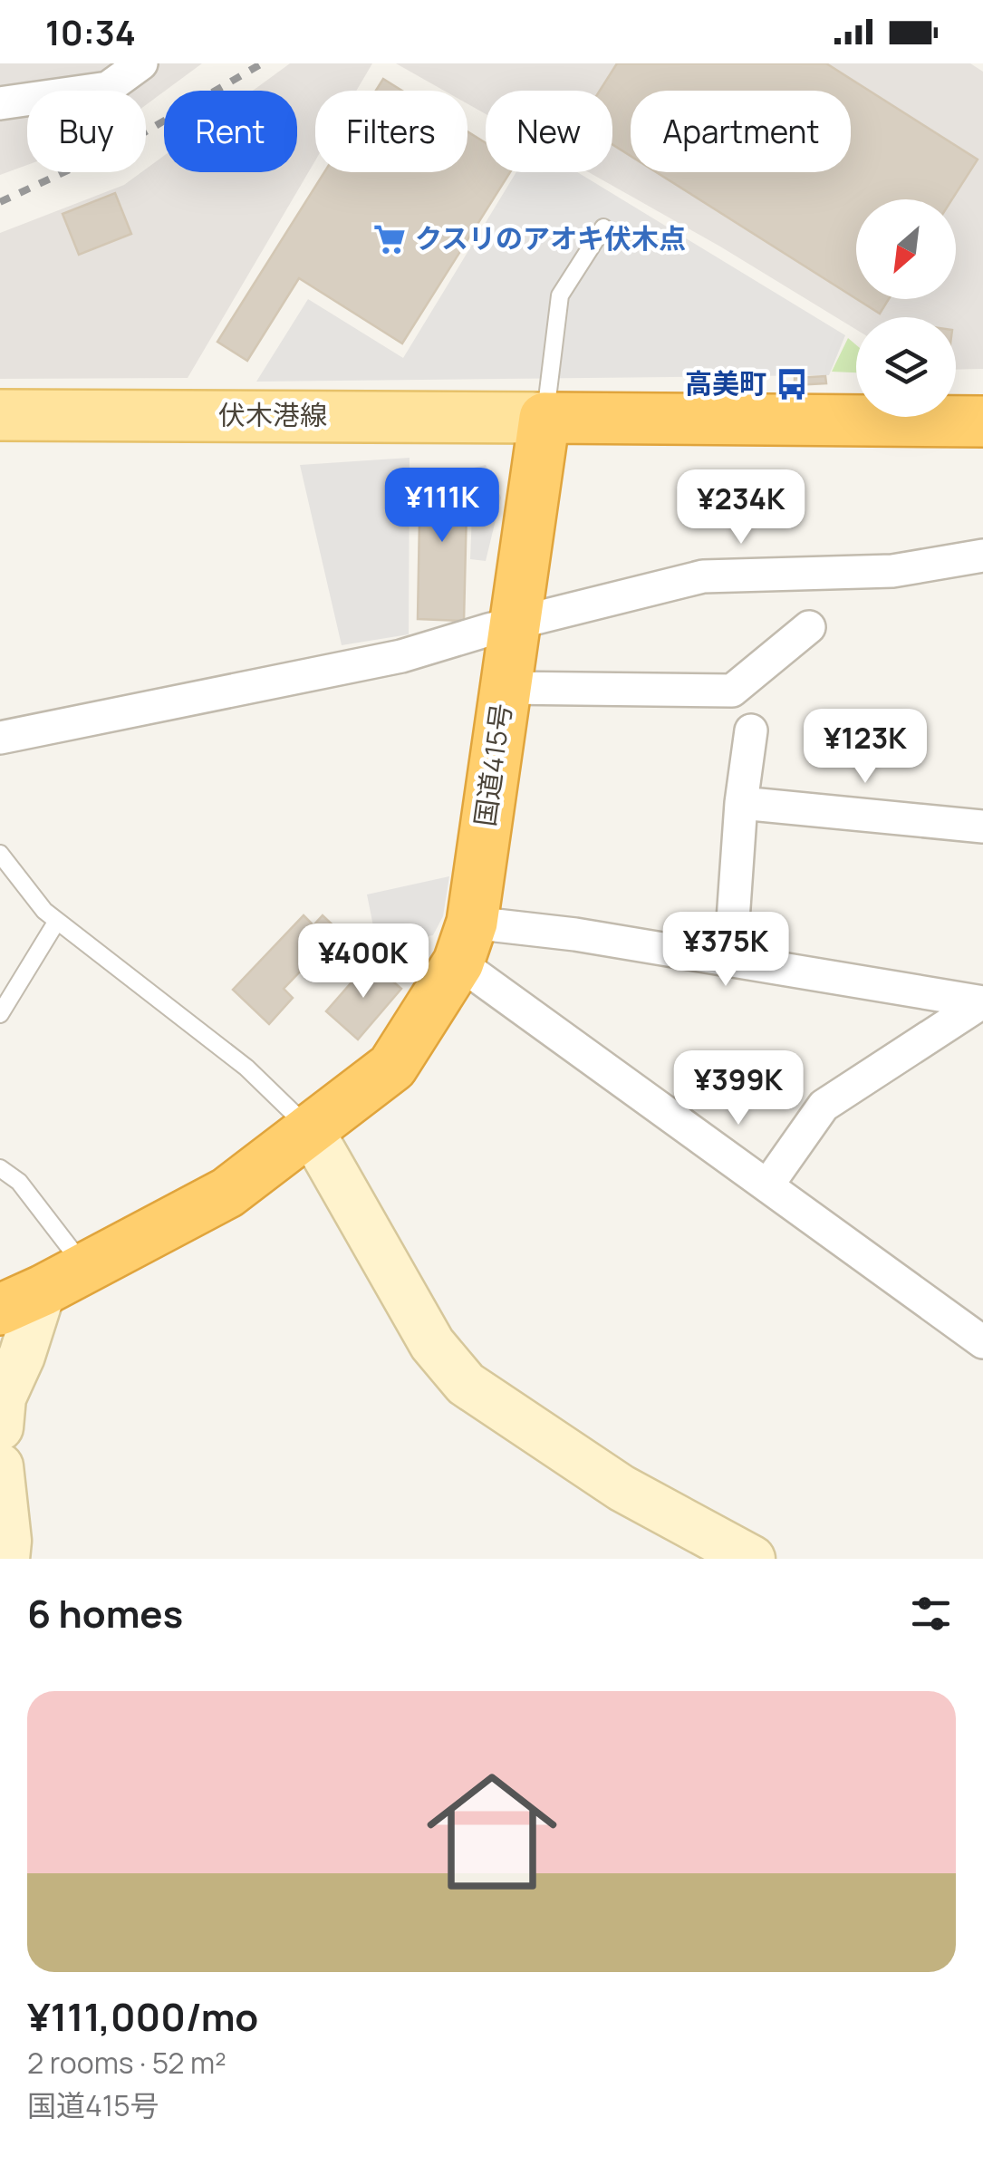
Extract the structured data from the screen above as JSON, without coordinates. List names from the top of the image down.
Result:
{
  "streets": {
    "highway": ["国道415号"],
    "main road": ["伏木港線"]
  },
  "crossings": [
    ["伏木港線", "国道415号"]
  ],
  "places": {
    "supermarket": ["クスリのアオキ伏木点"],
    "bus stop": ["高美町"]
  },
  "north": "bottom left",
  "page": {
    "status": "10:34",
    "chip": [
      "Buy",
      "Rent",
      "Filters",
      "New",
      "Apartment"
    ],
    "price": [
      "¥111K",
      "¥234K",
      "¥123K",
      "¥375K",
      "¥400K",
      "¥399K"
    ],
    "heading": "6 homes",
    "list": [
      {
        "name": "¥111,000/mo",
        "note": "2 rooms · 52 m² · 国道415号"
      }
    ]
  }
}
